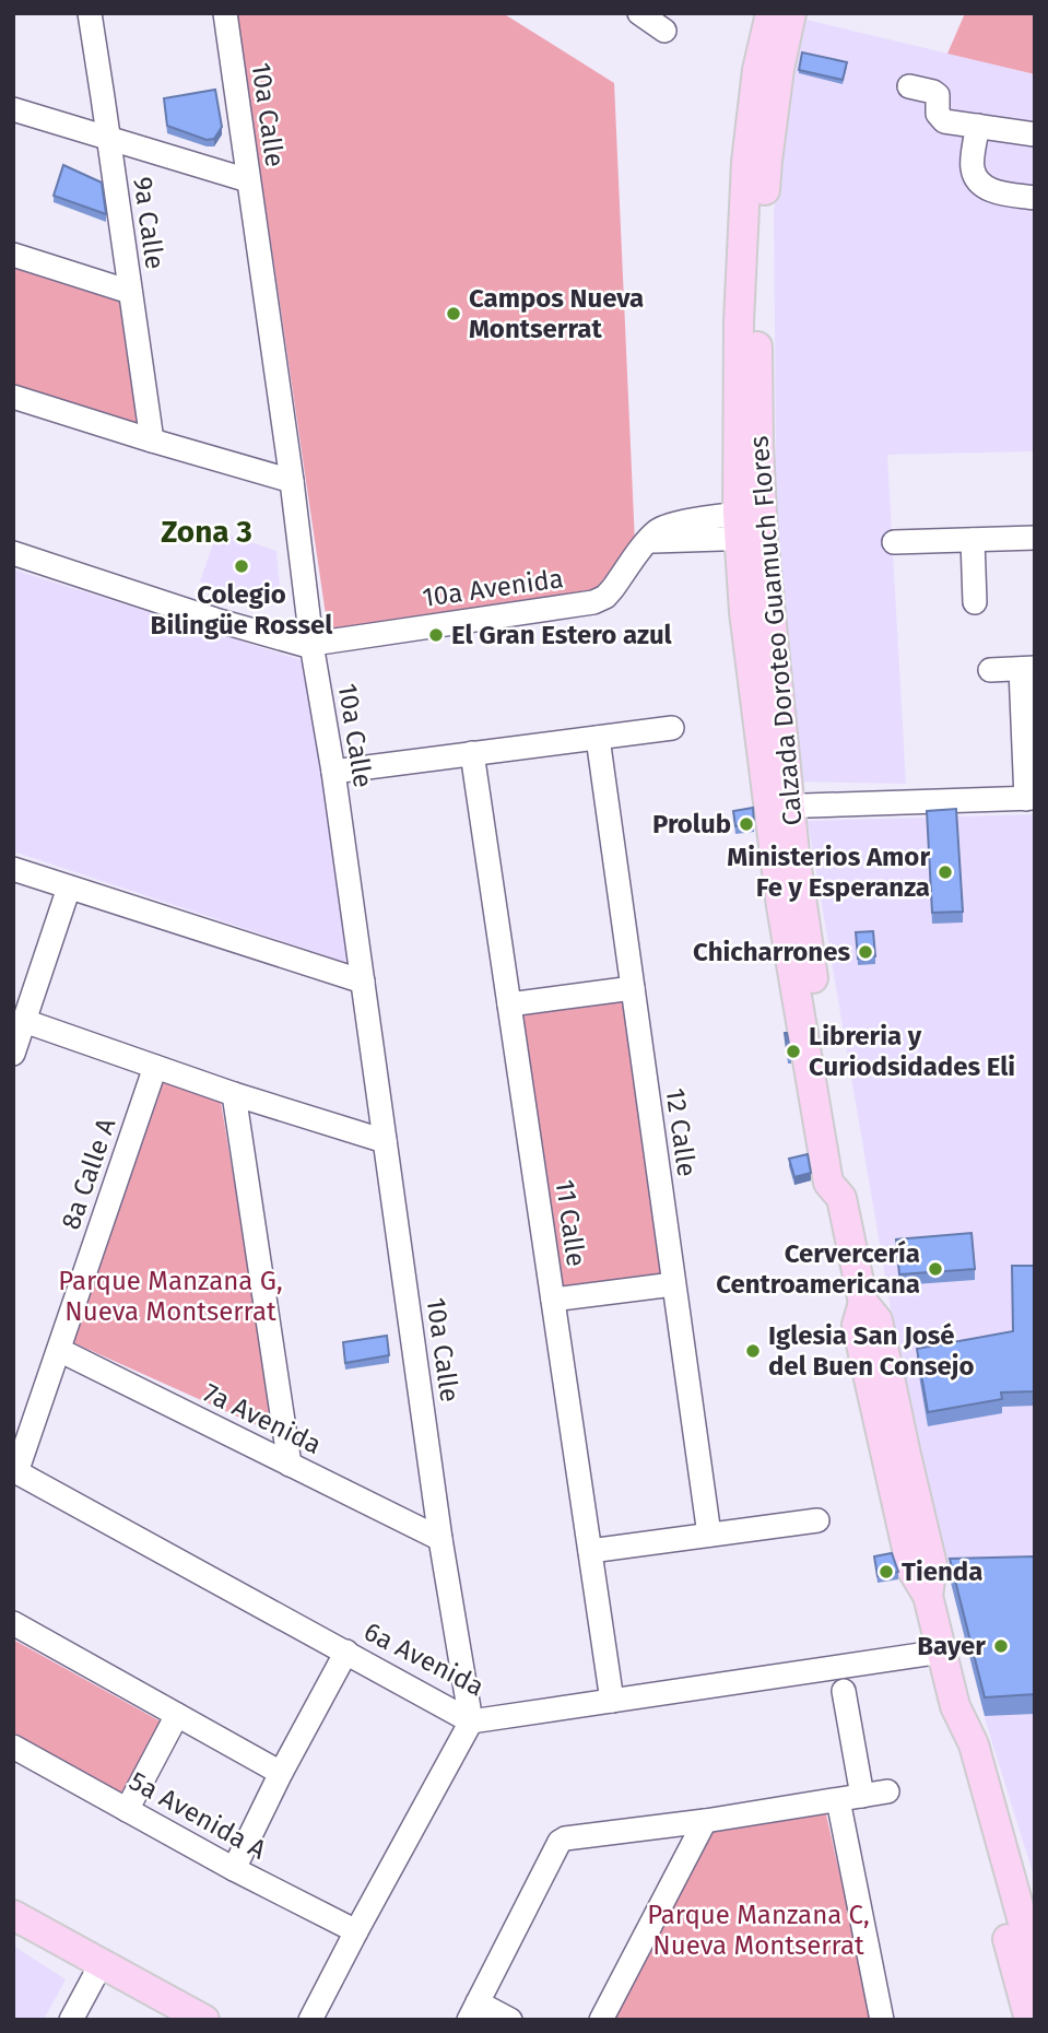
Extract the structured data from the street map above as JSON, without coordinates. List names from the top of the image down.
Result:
{
  "streets": {
    "main road": ["Calzada Doroteo Guamuch Flores"],
    "street": [
      "10a Calle",
      "9a Calle",
      "10a Avenida",
      "12 Calle",
      "8a Calle A",
      "11 Calle",
      "7a Avenida",
      "6a Avenida",
      "5a Avenida A"
    ]
  },
  "crossings": [
    ["10a Calle", "10a Avenida"],
    ["10a Calle", "7a Avenida"],
    ["10a Calle", "6a Avenida"],
    ["10a Avenida", "Calzada Doroteo Guamuch Flores"],
    ["Calzada Doroteo Guamuch Flores", "6a Avenida"],
    ["8a Calle A", "7a Avenida"],
    ["8a Calle A", "6a Avenida"],
    ["11 Calle", "6a Avenida"]
  ],
  "districts": ["Zona 3"],
  "parks": ["Parque Manzana G, Nueva Montserrat", "Parque Manzana C, Nueva Montserrat"],
  "places": [
    "Campos Nueva Montserrat",
    "Colegio Bilingüe Rossel",
    "El Gran Estero azul",
    "Prolub",
    "Ministerios Amor Fe y Esperanza",
    "Chicharrones",
    "Libreria y Curiodsidades Eli",
    "Cervercería Centroamericana",
    "Iglesia San José del Buen Consejo",
    "Tienda",
    "Bayer"
  ]
}
